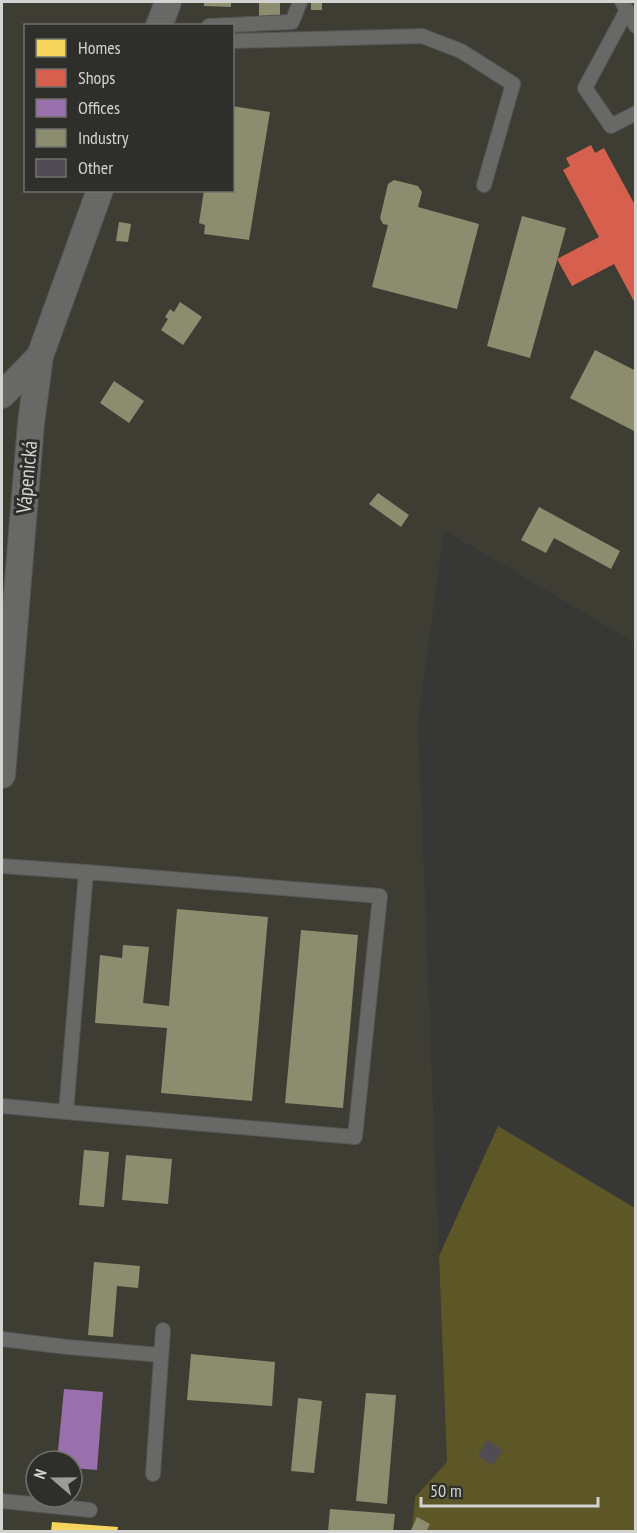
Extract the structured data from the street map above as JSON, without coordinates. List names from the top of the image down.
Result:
{
  "streets": {
    "street": ["Vápenická"]
  },
  "legend": [
    "Homes",
    "Shops",
    "Offices",
    "Industry",
    "Other"
  ],
  "scale_bar": "50 m",
  "north": "left"
}
